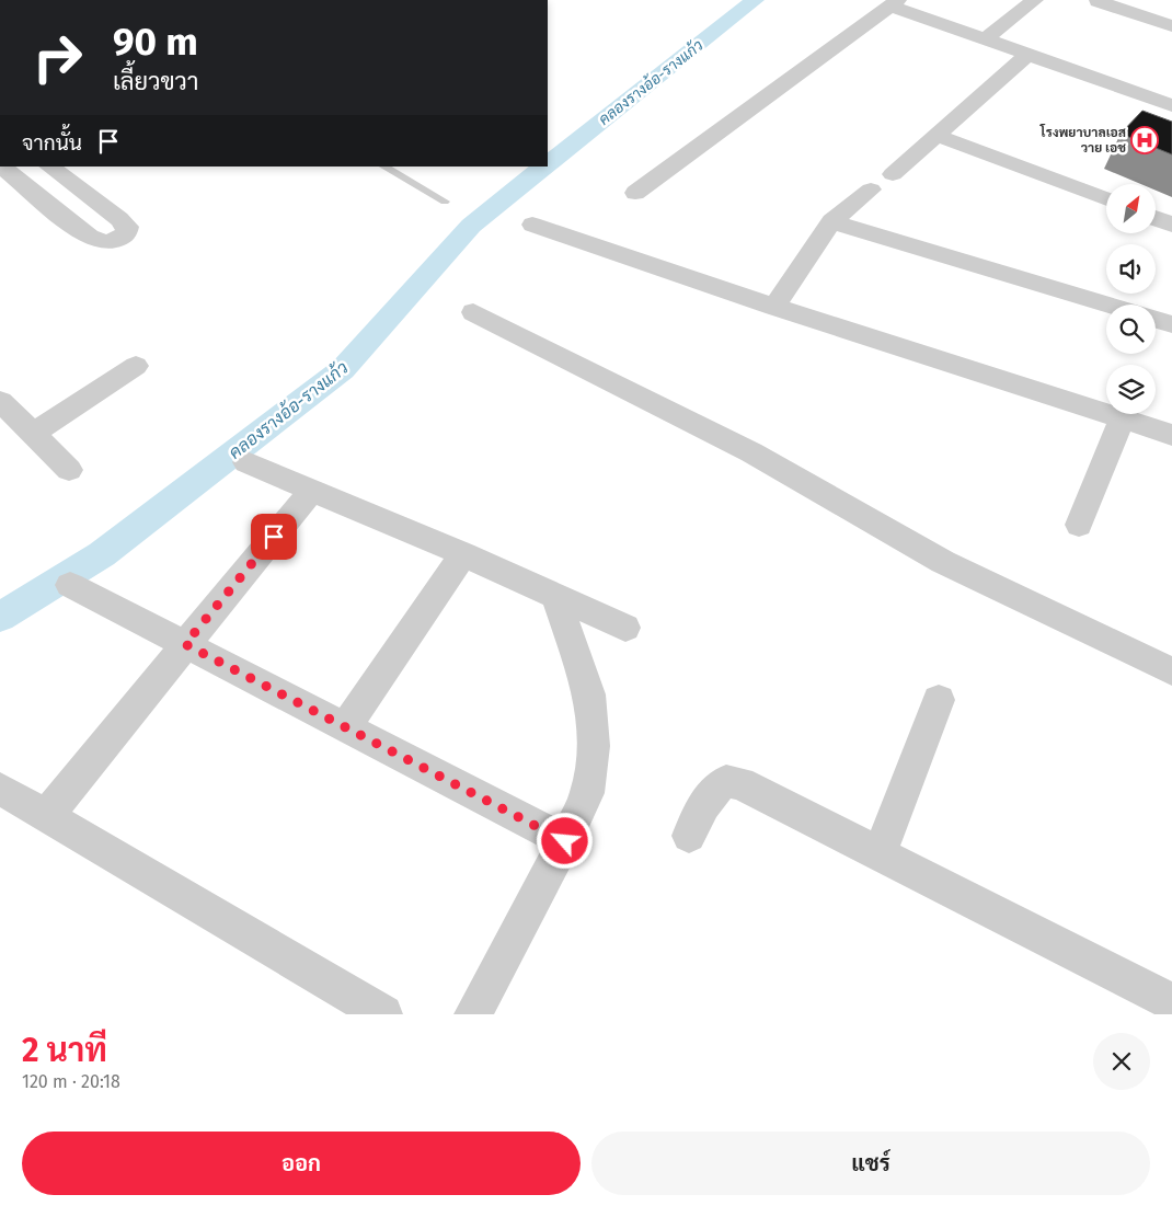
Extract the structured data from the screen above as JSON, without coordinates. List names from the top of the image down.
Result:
{
  "water": ["คลองรางอ้อ-รางแก้ว"],
  "places": {
    "hospital": ["โรงพยาบาลเอส วาย เอช"]
  },
  "north": "top right",
  "page": {
    "turn": ["90 m", "เลี้ยวขวา"],
    "then": "จากนั้น",
    "heading": ["2 นาที", "120 m · 20:18"],
    "buttons": ["ออก", "แชร์"]
  }
}
